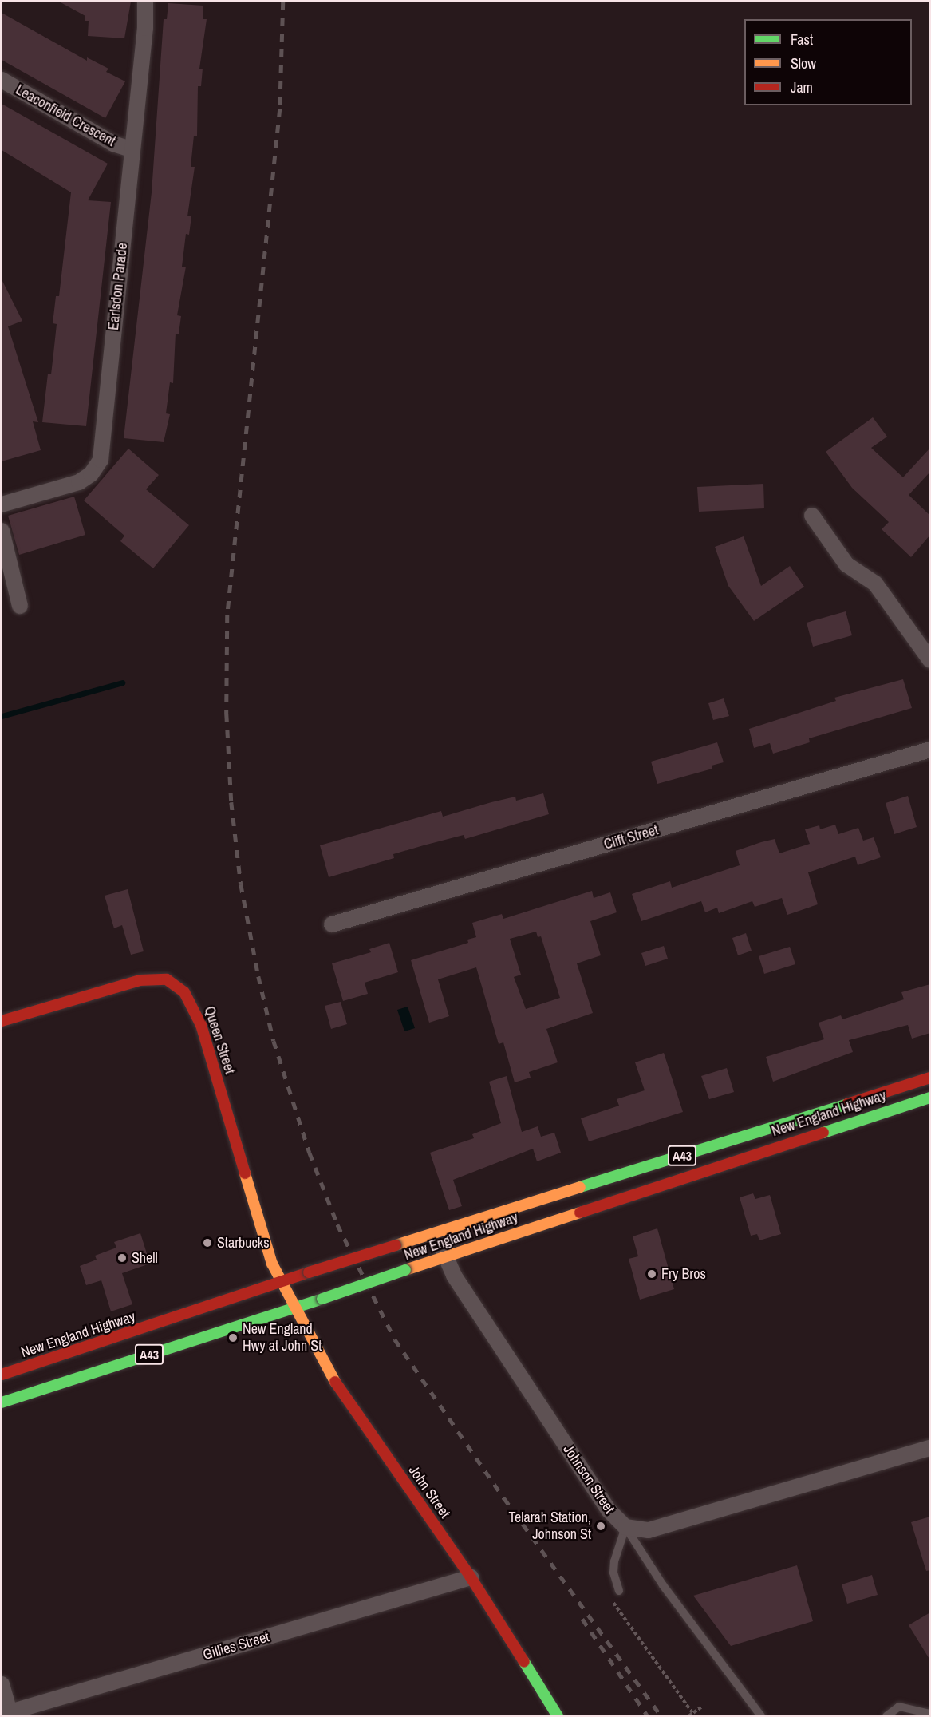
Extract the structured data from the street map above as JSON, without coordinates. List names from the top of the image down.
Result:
{
  "streets": {
    "main road": [
      "Queen Street",
      "New England Highway",
      "A43",
      "John Street"
    ],
    "street": [
      "Leaconfield Crescent",
      "Earlsdon Parade",
      "Clift Street",
      "Johnson Street",
      "Gillies Street"
    ]
  },
  "crossings": [
    ["Leaconfield Crescent", "Earlsdon Parade"],
    ["Queen Street", "New England Highway"],
    ["Queen Street", "John Street"],
    ["New England Highway", "Johnson Street"],
    ["New England Highway", "John Street"],
    ["John Street", "Gillies Street"]
  ],
  "places": [
    "Starbucks",
    "Shell",
    "Fry Bros",
    "New England Hwy at John St",
    "Telarah Station, Johnson St"
  ],
  "legend": ["Fast", "Slow", "Jam"]
}
